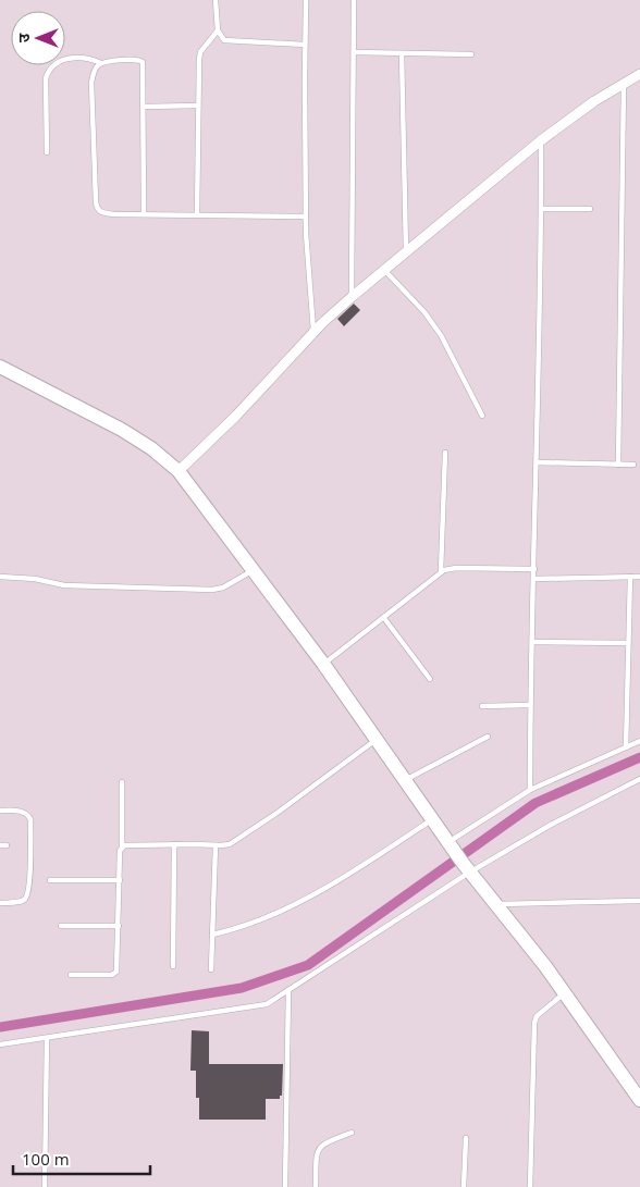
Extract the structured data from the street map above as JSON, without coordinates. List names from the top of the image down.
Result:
{
  "scale_bar": "100 m",
  "north": "left"
}
